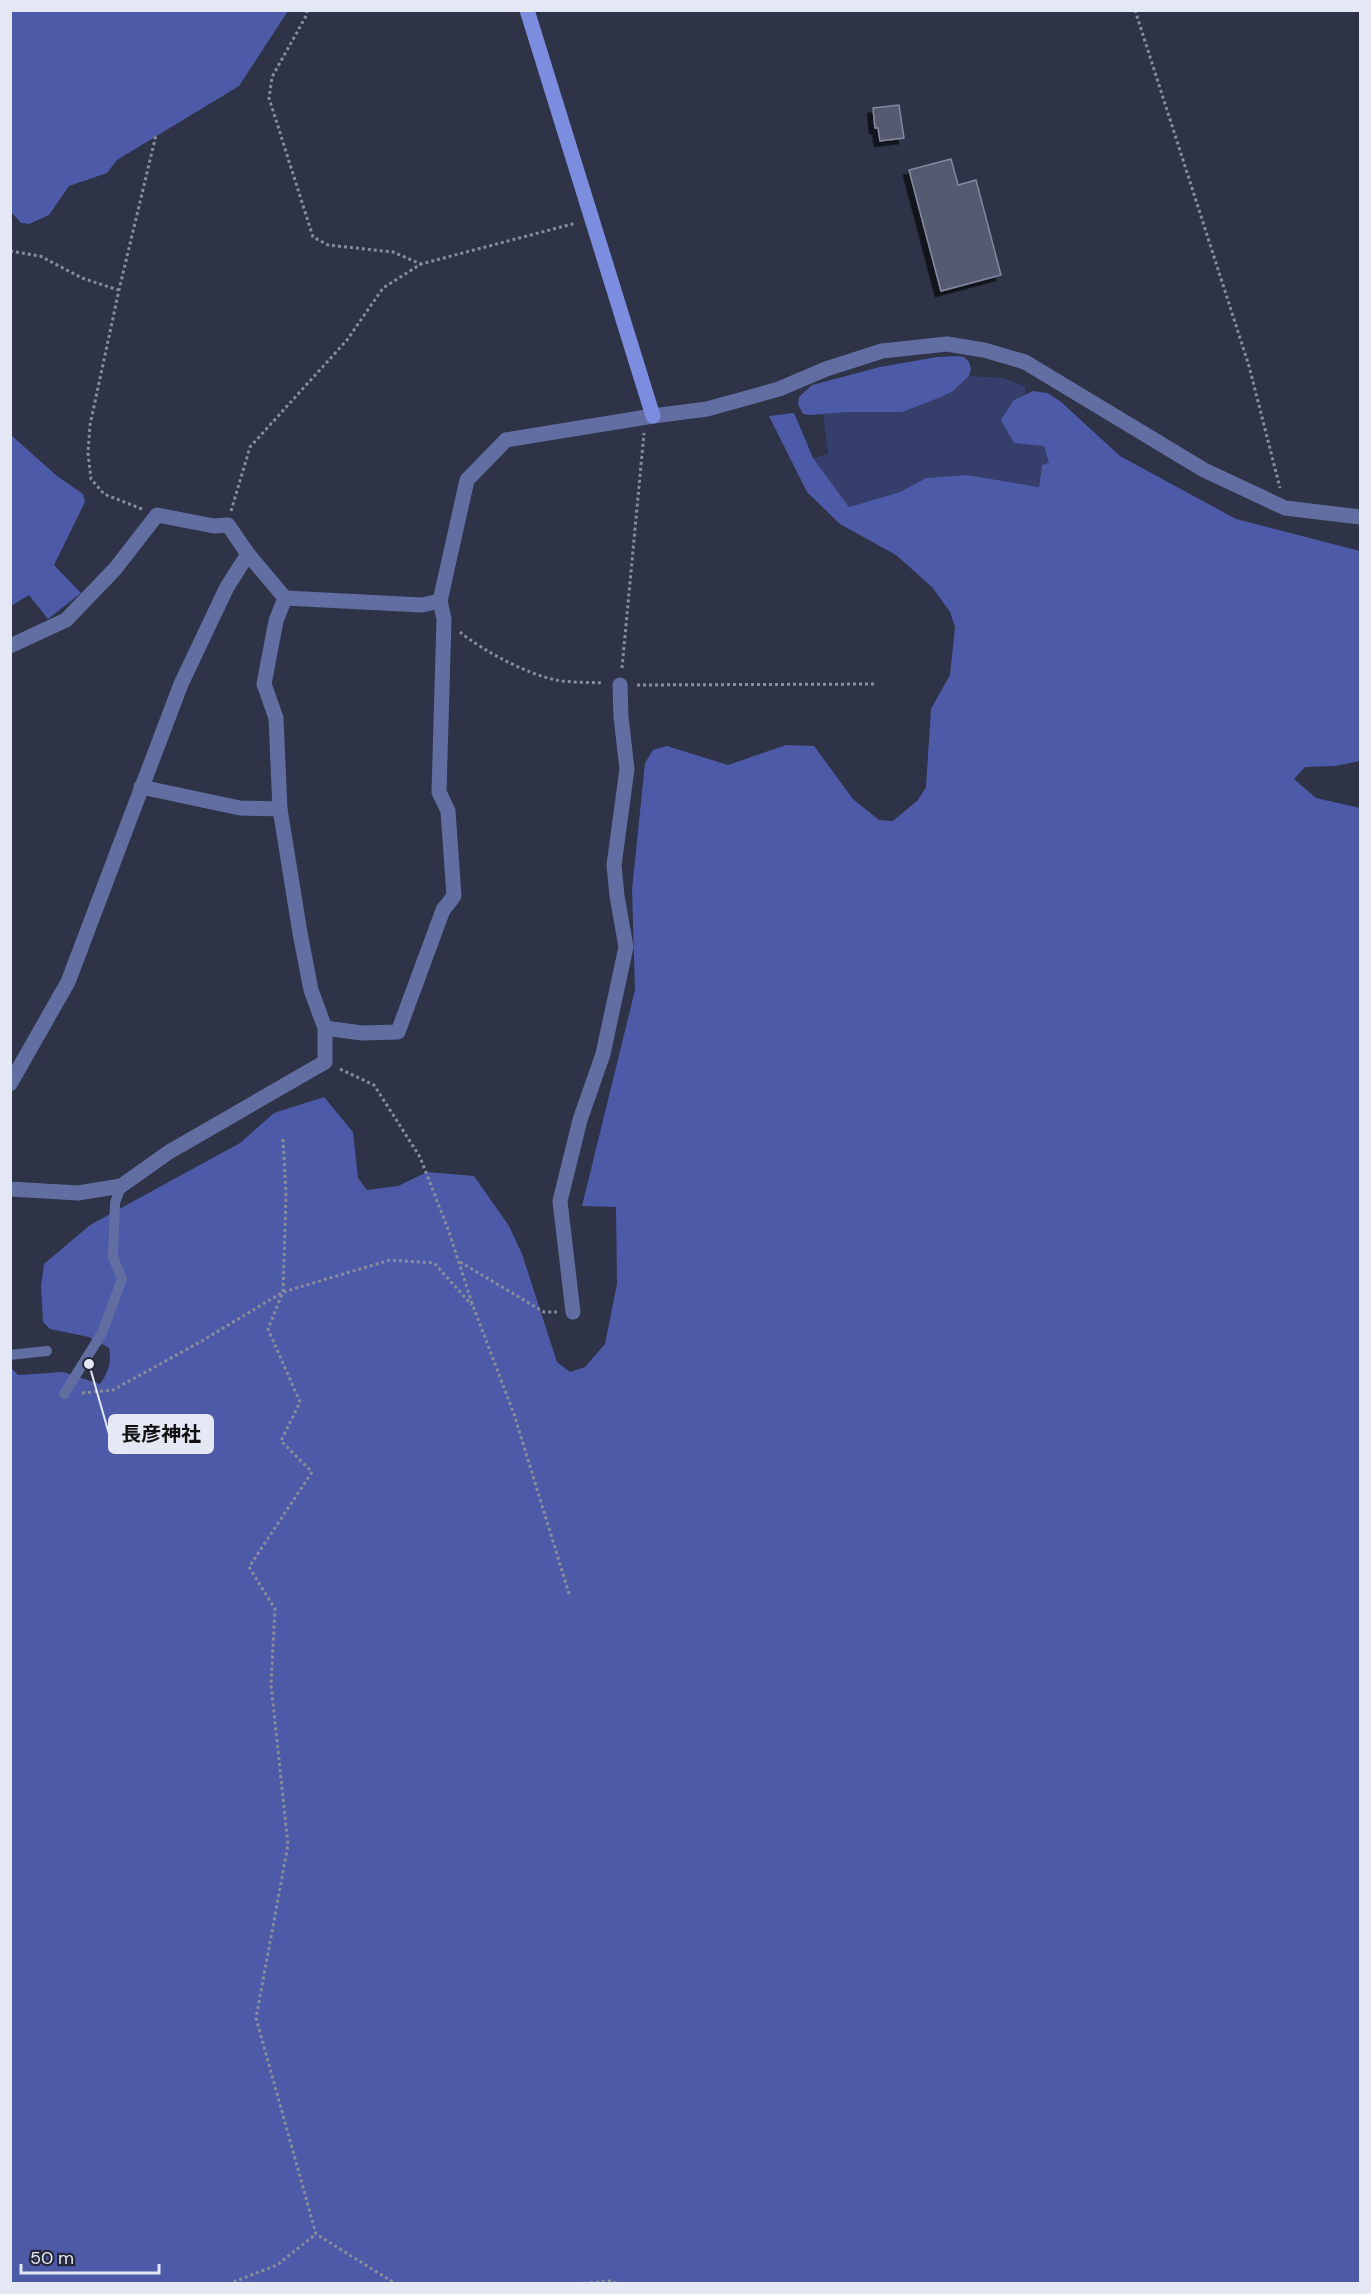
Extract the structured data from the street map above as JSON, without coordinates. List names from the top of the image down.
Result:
{
  "places": ["長彦神社"],
  "scale_bar": "50 m"
}
